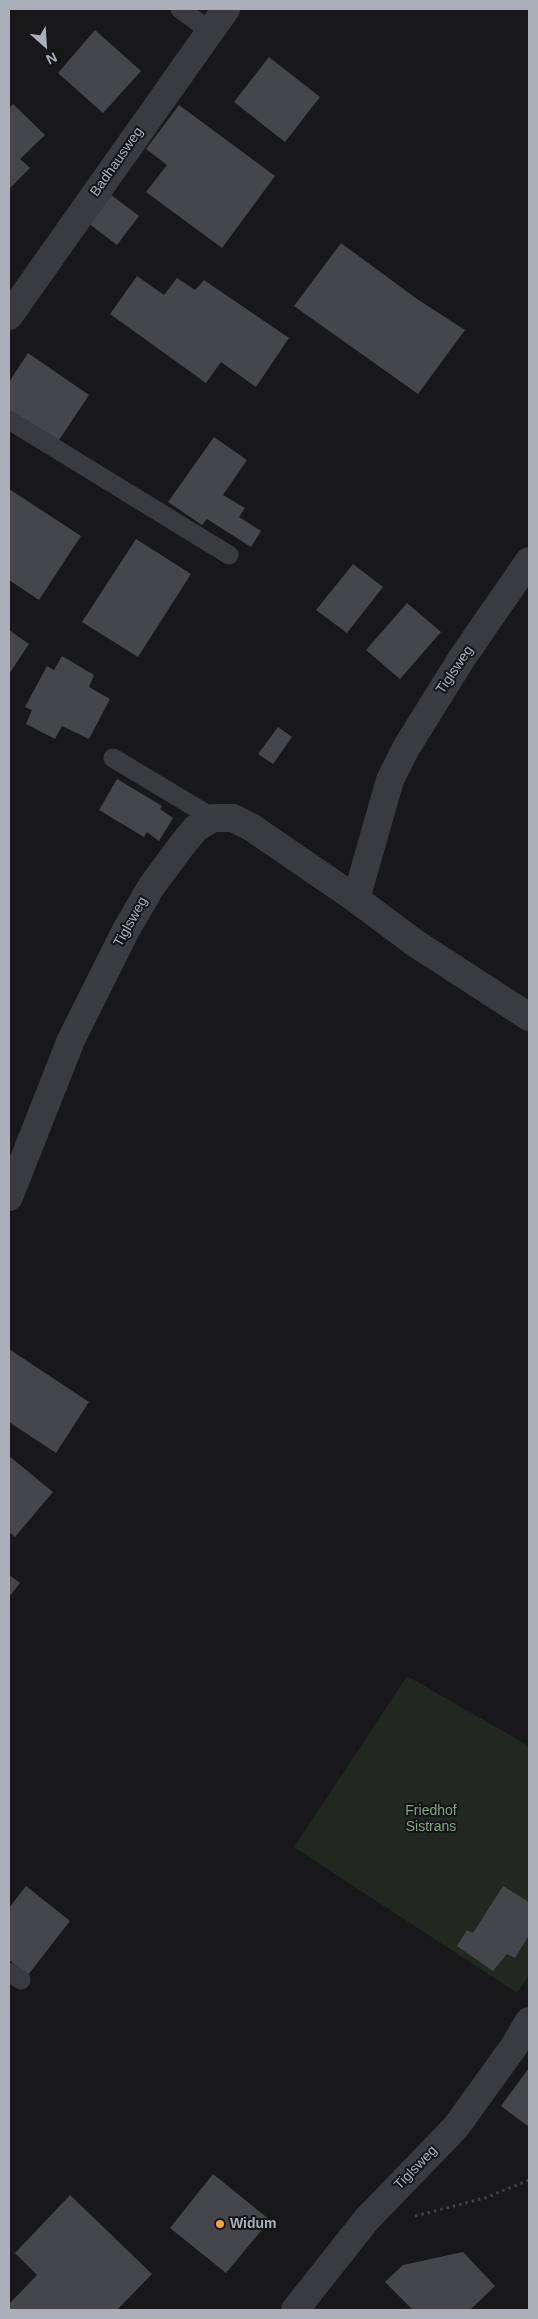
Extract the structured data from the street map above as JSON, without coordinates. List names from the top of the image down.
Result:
{
  "streets": {
    "street": ["Badhausweg", "Tiglsweg"]
  },
  "parks": ["Friedhof Sistrans"],
  "places": ["Widum"],
  "north": "bottom right"
}
